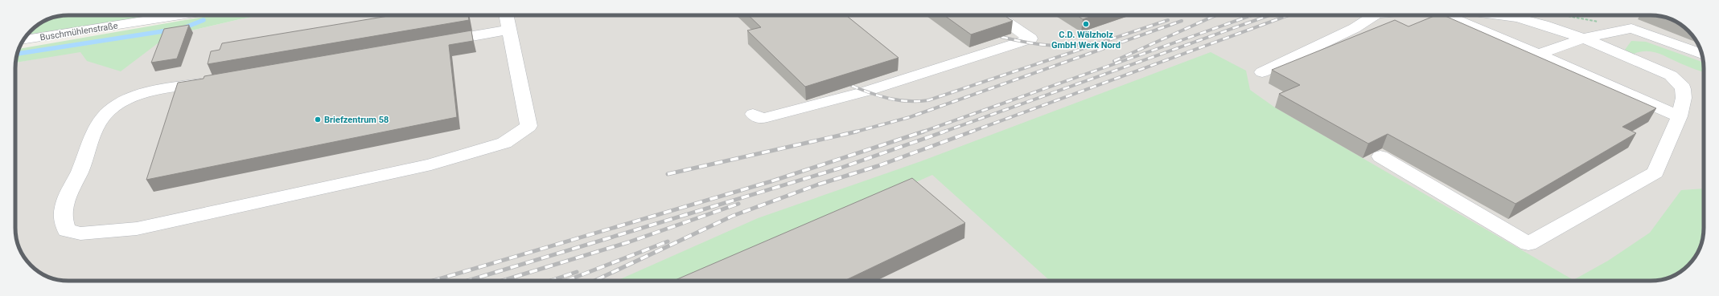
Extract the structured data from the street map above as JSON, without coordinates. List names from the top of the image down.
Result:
{
  "streets": {
    "street": ["Buschmühlenstraße"]
  },
  "places": ["C.D. Wälzholz GmbH Werk Nord", "Briefzentrum 58"]
}
